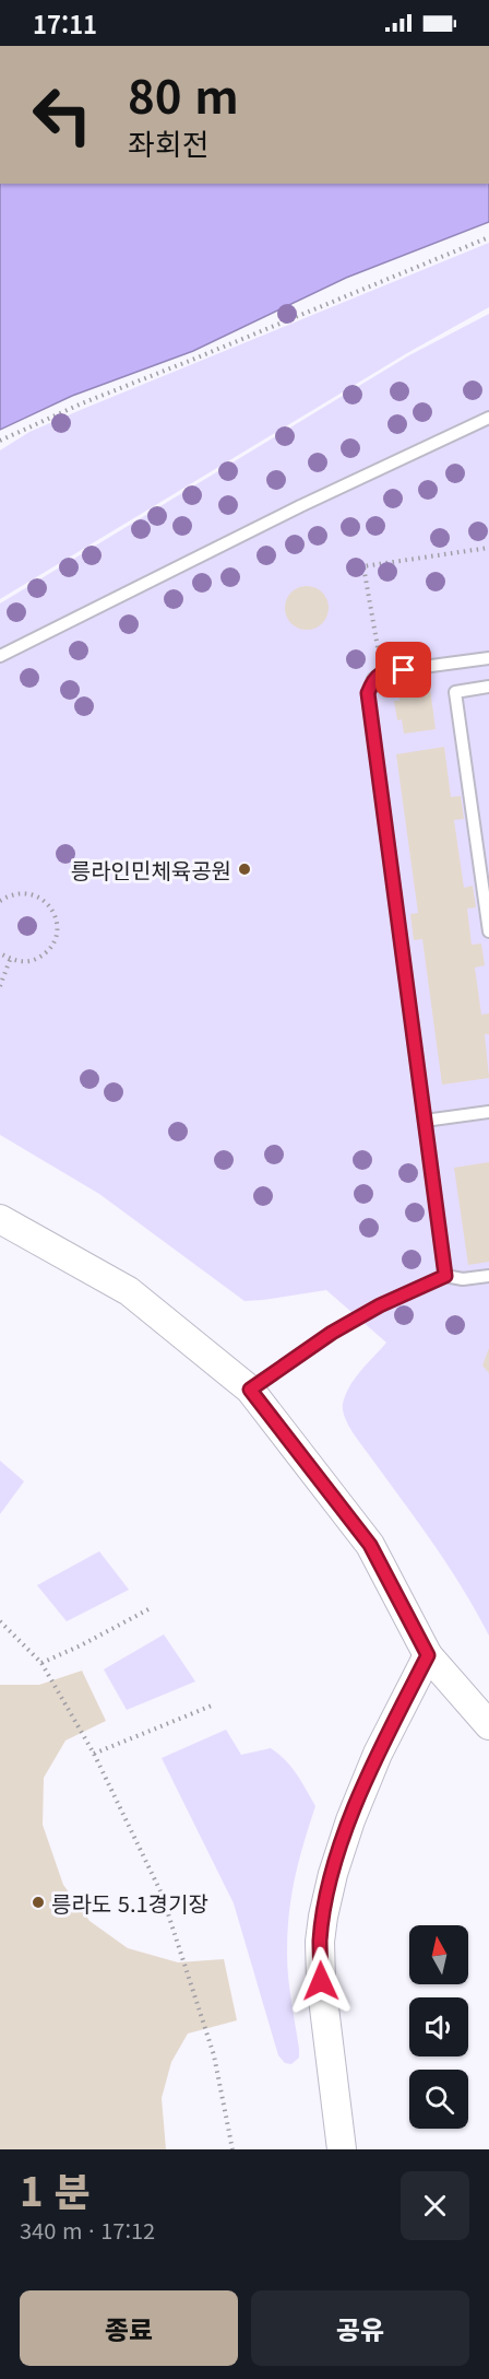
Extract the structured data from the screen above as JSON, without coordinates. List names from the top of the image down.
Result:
{
  "places": ["릉라인민체육공원", "릉라도 5.1경기장"],
  "north": "top",
  "page": {
    "status": "17:11",
    "turn": ["80 m", "좌회전"],
    "heading": ["1 분", "340 m · 17:12"],
    "buttons": ["종료", "공유"]
  }
}
